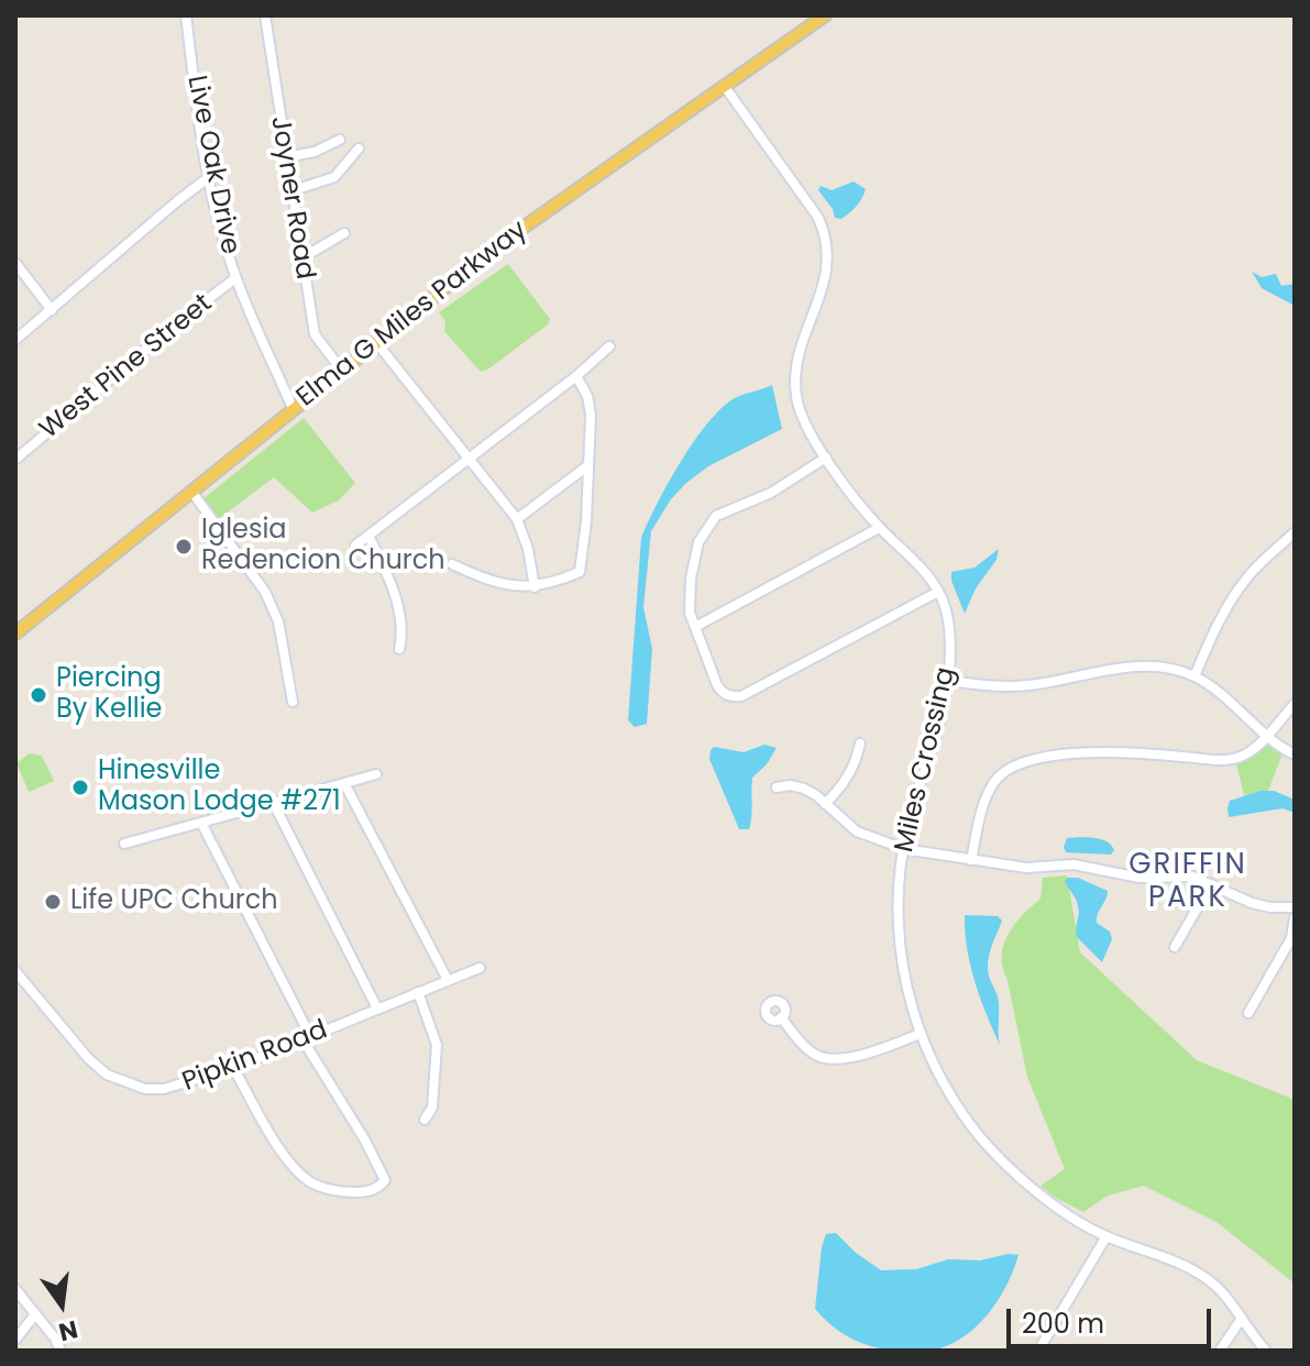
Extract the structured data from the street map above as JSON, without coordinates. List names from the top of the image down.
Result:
{
  "streets": {
    "main road": ["Elma G Miles Parkway"],
    "street": [
      "Live Oak Drive",
      "Joyner Road",
      "West Pine Street",
      "Miles Crossing",
      "Pipkin Road"
    ]
  },
  "crossings": [
    ["Live Oak Drive", "Elma G Miles Parkway"],
    ["Live Oak Drive", "West Pine Street"],
    ["Joyner Road", "Elma G Miles Parkway"],
    ["Elma G Miles Parkway", "Miles Crossing"]
  ],
  "districts": ["GRIFFIN PARK"],
  "places": [
    "Iglesia Redencion Church",
    "Piercing By Kellie",
    "Hinesville Mason Lodge #271",
    "Life UPC Church"
  ],
  "scale_bar": "200 m",
  "north": "bottom"
}
